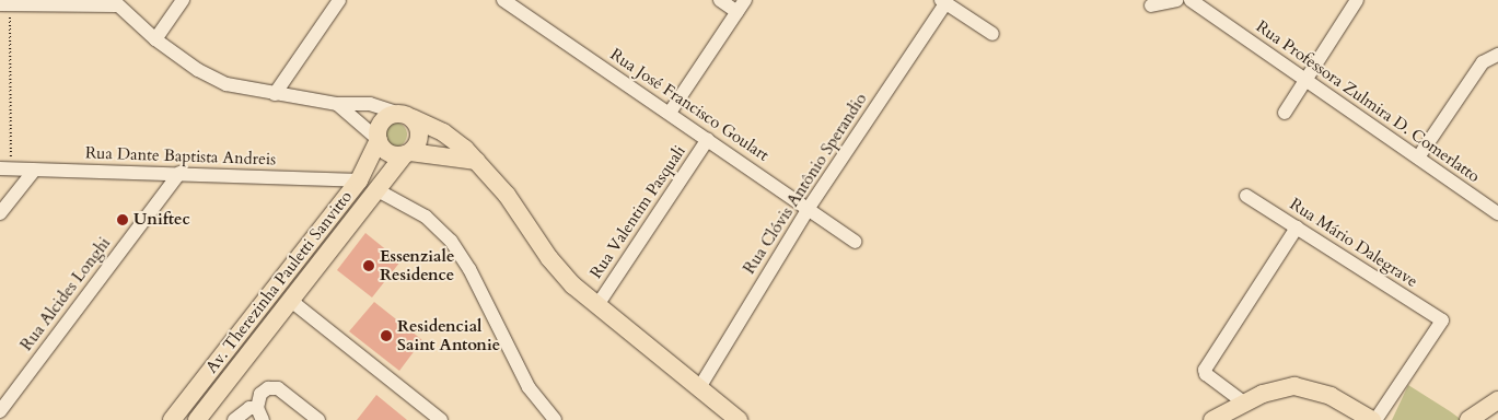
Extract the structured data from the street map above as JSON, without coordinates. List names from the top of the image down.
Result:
{
  "streets": {
    "main road": ["Av. Therezinha Pauletti Sanvitto"],
    "street": [
      "Rua Professora Zulmira D. Comerlatto",
      "Rua José Francisco Goulart",
      "Rua Dante Baptista Andreis",
      "Rua Clóvis Antônio Sperandio",
      "Rua Valentim Pasquali",
      "Rua Mário Dalegrave",
      "Rua Alcides Longhi"
    ]
  },
  "crossings": [
    ["Rua José Francisco Goulart", "Rua Clóvis Antônio Sperandio"],
    ["Rua José Francisco Goulart", "Rua Valentim Pasquali"],
    ["Rua Dante Baptista Andreis", "Av. Therezinha Pauletti Sanvitto"],
    ["Rua Dante Baptista Andreis", "Rua Alcides Longhi"]
  ],
  "places": ["Uniftec", "Essenziale Residence", "Residencial Saint Antonie"]
}
